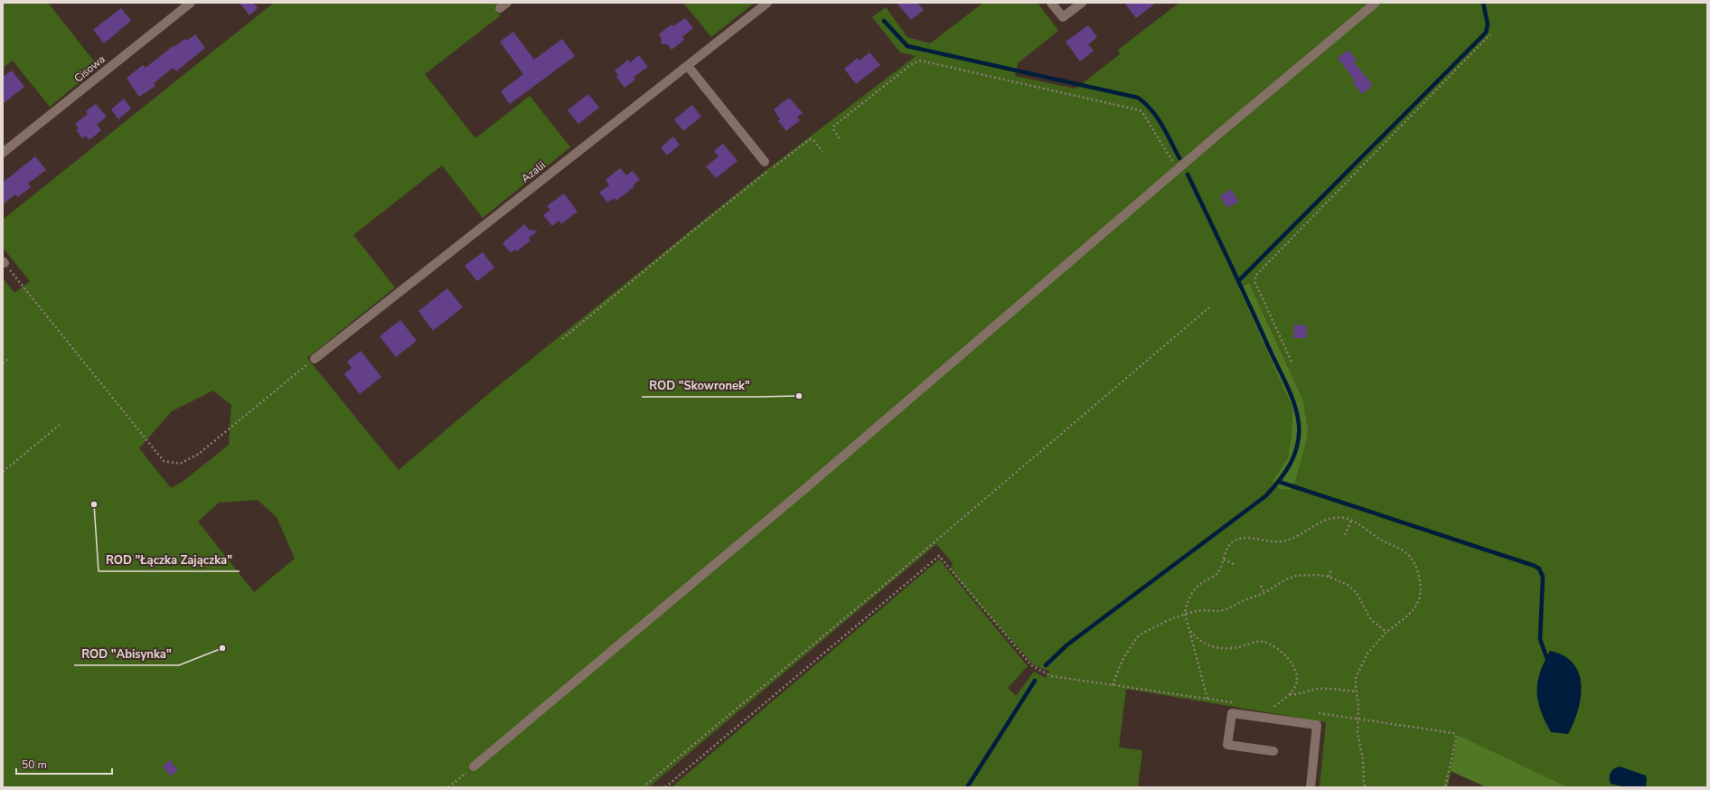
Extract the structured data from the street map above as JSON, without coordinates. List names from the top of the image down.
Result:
{
  "streets": {
    "street": ["Cisowa", "Azalii"]
  },
  "places": ["ROD \"Skowronek\"", "ROD \"Łączka Zajączka\"", "ROD \"Abisynka\""],
  "scale_bar": "50 m"
}
